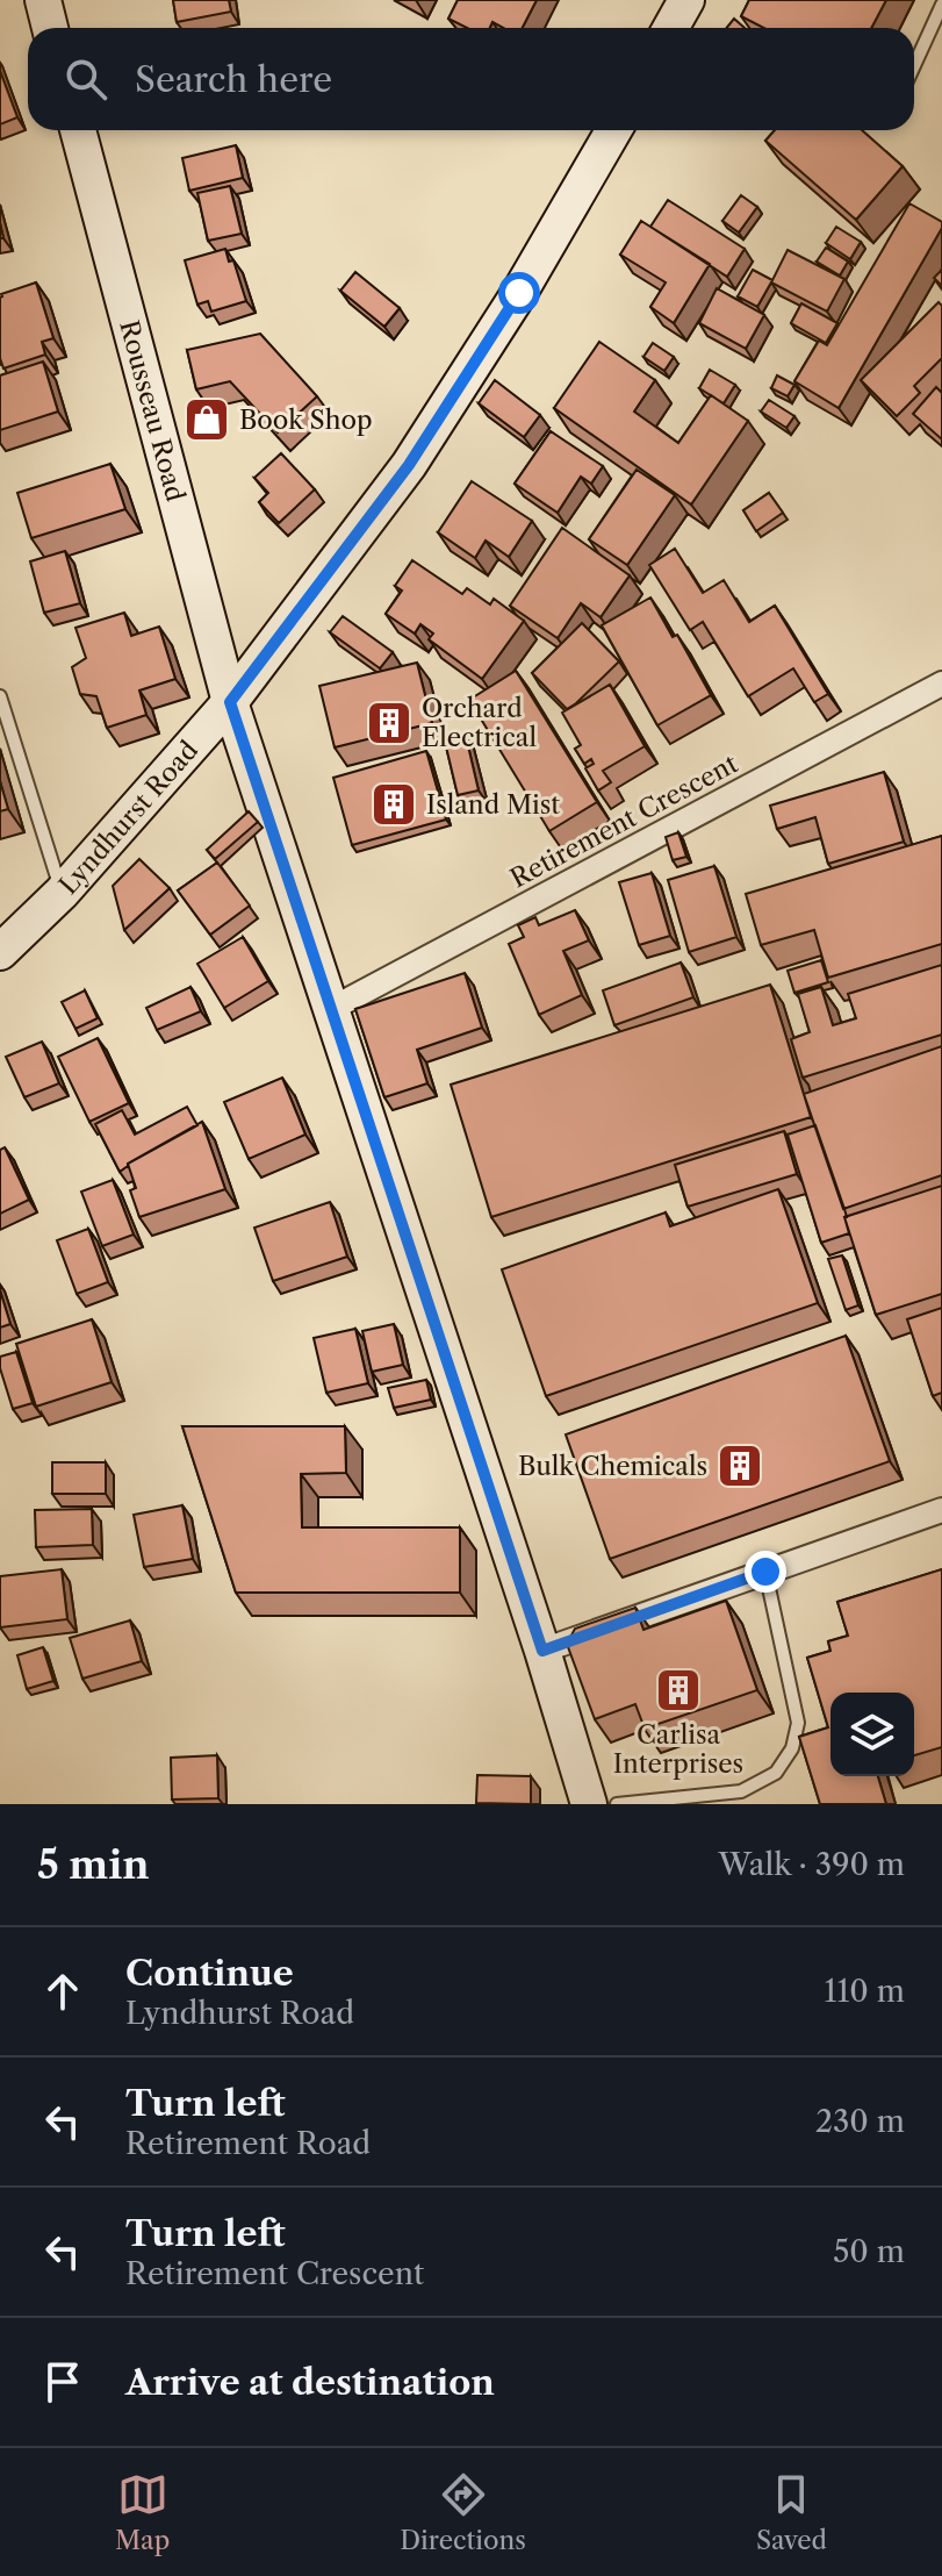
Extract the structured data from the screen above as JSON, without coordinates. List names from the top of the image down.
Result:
{
  "streets": {
    "main road": ["Rousseau Road", "Lyndhurst Road"],
    "street": ["Retirement Crescent"]
  },
  "crossings": [
    ["Rousseau Road", "Lyndhurst Road"],
    ["Rousseau Road", "Retirement Crescent"]
  ],
  "places": {
    "shop": ["Book Shop"],
    "building": [
      "Orchard Electrical",
      "Island Mist",
      "Bulk Chemicals",
      "Carlisa Interprises"
    ]
  },
  "page": {
    "search": "Search here",
    "heading": ["5 min", "Walk · 390 m"],
    "list": [
      ["Continue", "Lyndhurst Road", "110 m"],
      ["Turn left", "Retirement Road", "230 m"],
      ["Turn left", "Retirement Crescent", "50 m"],
      "Arrive at destination"
    ],
    "nav": ["Map", "Directions", "Saved"]
  }
}
